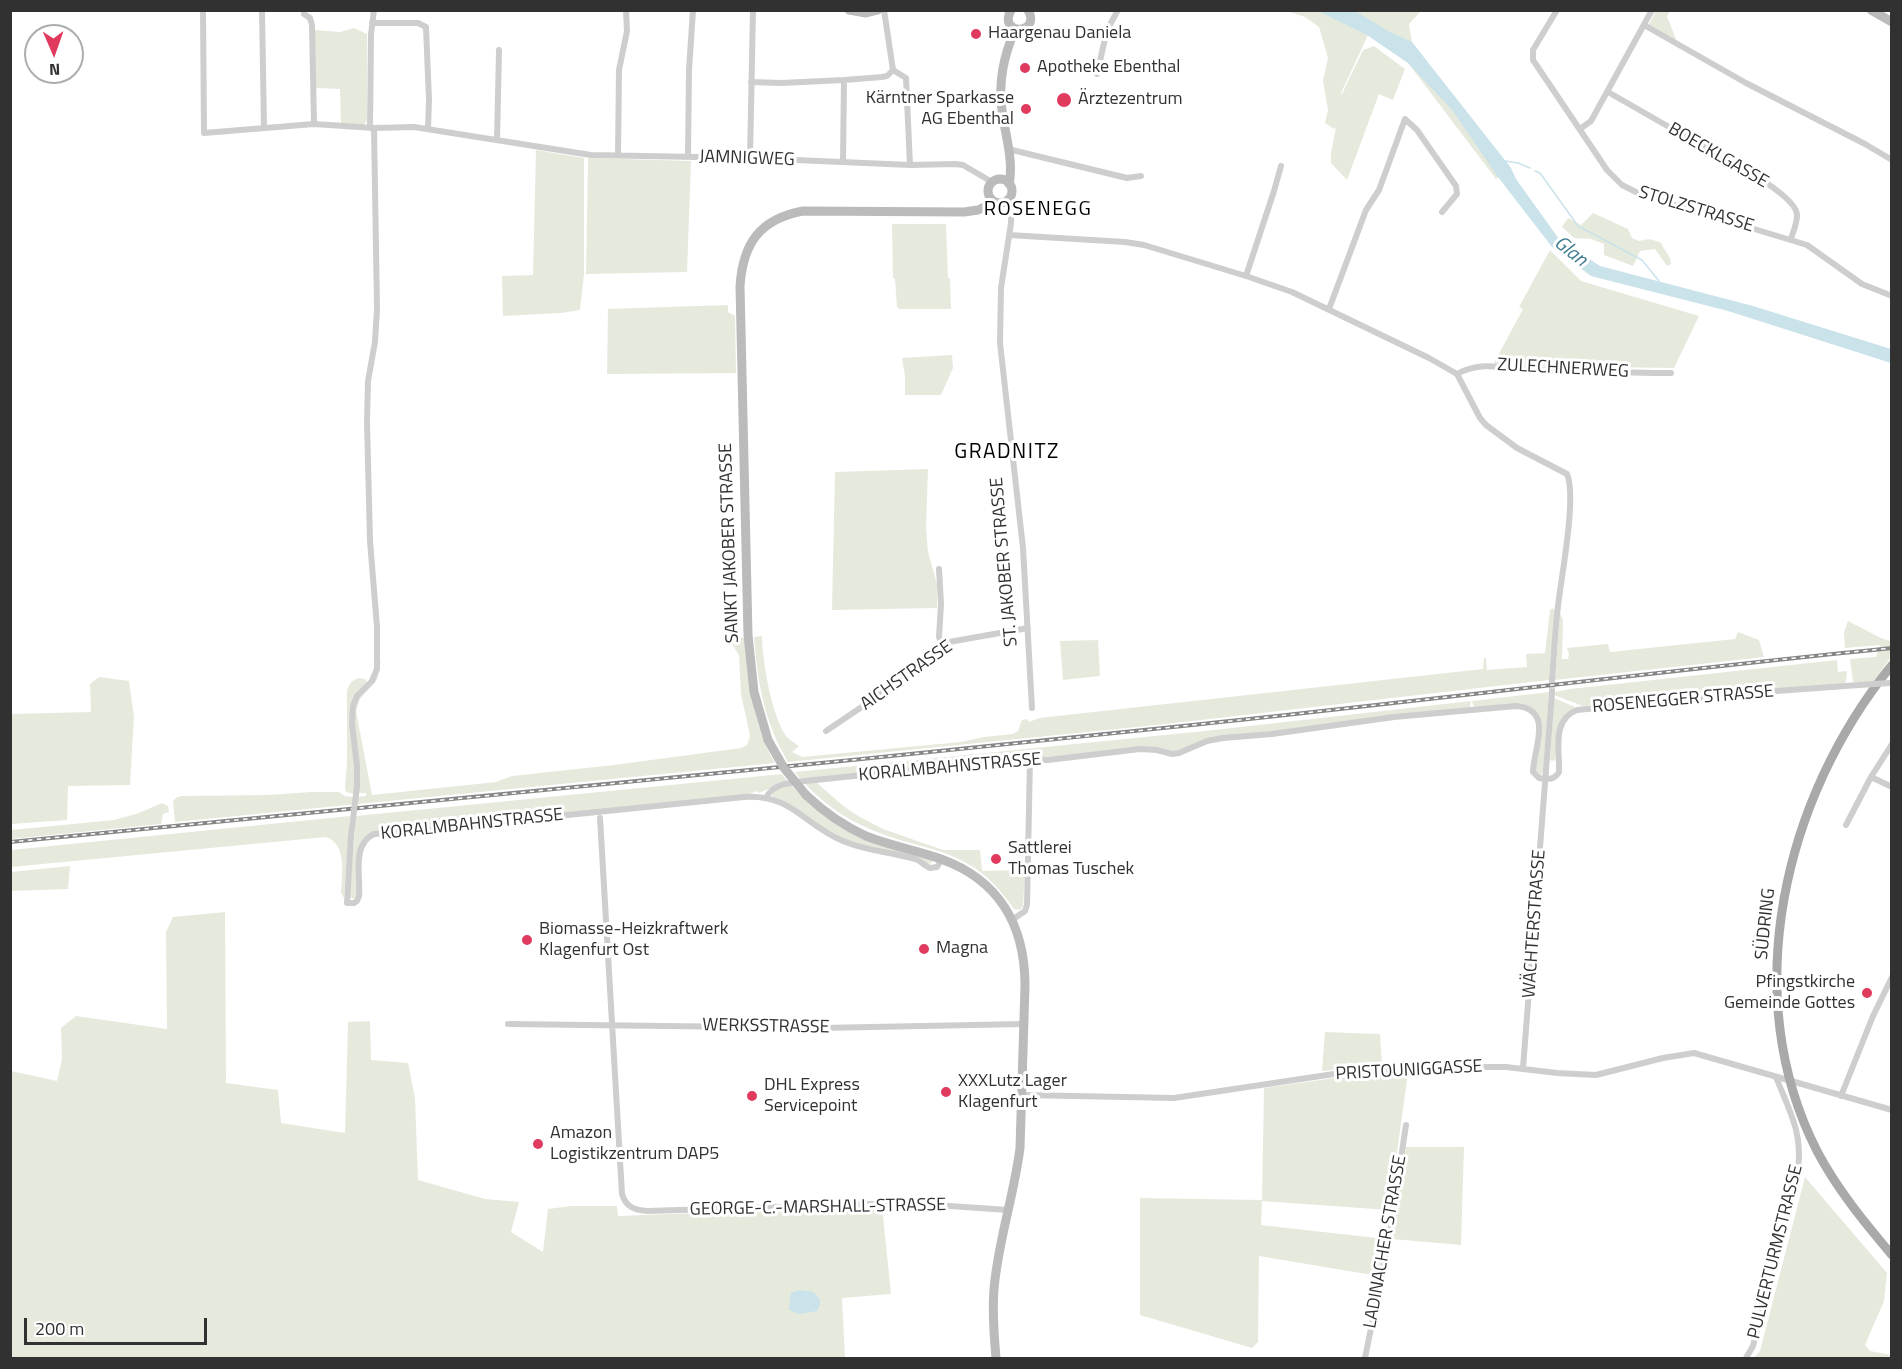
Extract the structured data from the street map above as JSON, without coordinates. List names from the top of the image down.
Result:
{
  "streets": {
    "main road": ["SANKT JAKOBER STRASSE", "SÜDRING"],
    "street": [
      "BOECKLGASSE",
      "JAMNIGWEG",
      "STOLZSTRASSE",
      "ZULECHNERWEG",
      "ST. JAKOBER STRASSE",
      "AICHSTRASSE",
      "ROSENEGGER STRASSE",
      "KORALMBAHNSTRASSE",
      "WÄCHTERSTRASSE",
      "WERKSSTRASSE",
      "PRISTOUNIGGASSE",
      "GEORGE-C.-MARSHALL-STRASSE",
      "LADINACHER STRASSE",
      "PULVERTURMSTRASSE"
    ]
  },
  "crossings": [
    ["BOECKLGASSE", "STOLZSTRASSE"],
    ["JAMNIGWEG", "KORALMBAHNSTRASSE"],
    ["SANKT JAKOBER STRASSE", "ST. JAKOBER STRASSE"],
    ["ST. JAKOBER STRASSE", "AICHSTRASSE"],
    ["ROSENEGGER STRASSE", "KORALMBAHNSTRASSE"],
    ["ROSENEGGER STRASSE", "WÄCHTERSTRASSE"],
    ["KORALMBAHNSTRASSE", "WÄCHTERSTRASSE"],
    ["WÄCHTERSTRASSE", "PRISTOUNIGGASSE"],
    ["SÜDRING", "PRISTOUNIGGASSE"],
    ["WERKSSTRASSE", "GEORGE-C.-MARSHALL-STRASSE"],
    ["PRISTOUNIGGASSE", "PULVERTURMSTRASSE"]
  ],
  "districts": ["ROSENEGG", "GRADNITZ"],
  "water": ["Glan"],
  "places": [
    "Haargenau Daniela",
    "Apotheke Ebenthal",
    "Ärztezentrum",
    "Kärntner Sparkasse AG Ebenthal",
    "Sattlerei Thomas Tuschek",
    "Biomasse-Heizkraftwerk Klagenfurt Ost",
    "Magna",
    "Pfingstkirche Gemeinde Gottes",
    "XXXLutz Lager Klagenfurt",
    "DHL Express Servicepoint",
    "Amazon Logistikzentrum DAP5"
  ],
  "scale_bar": "200 m",
  "north": "bottom"
}
